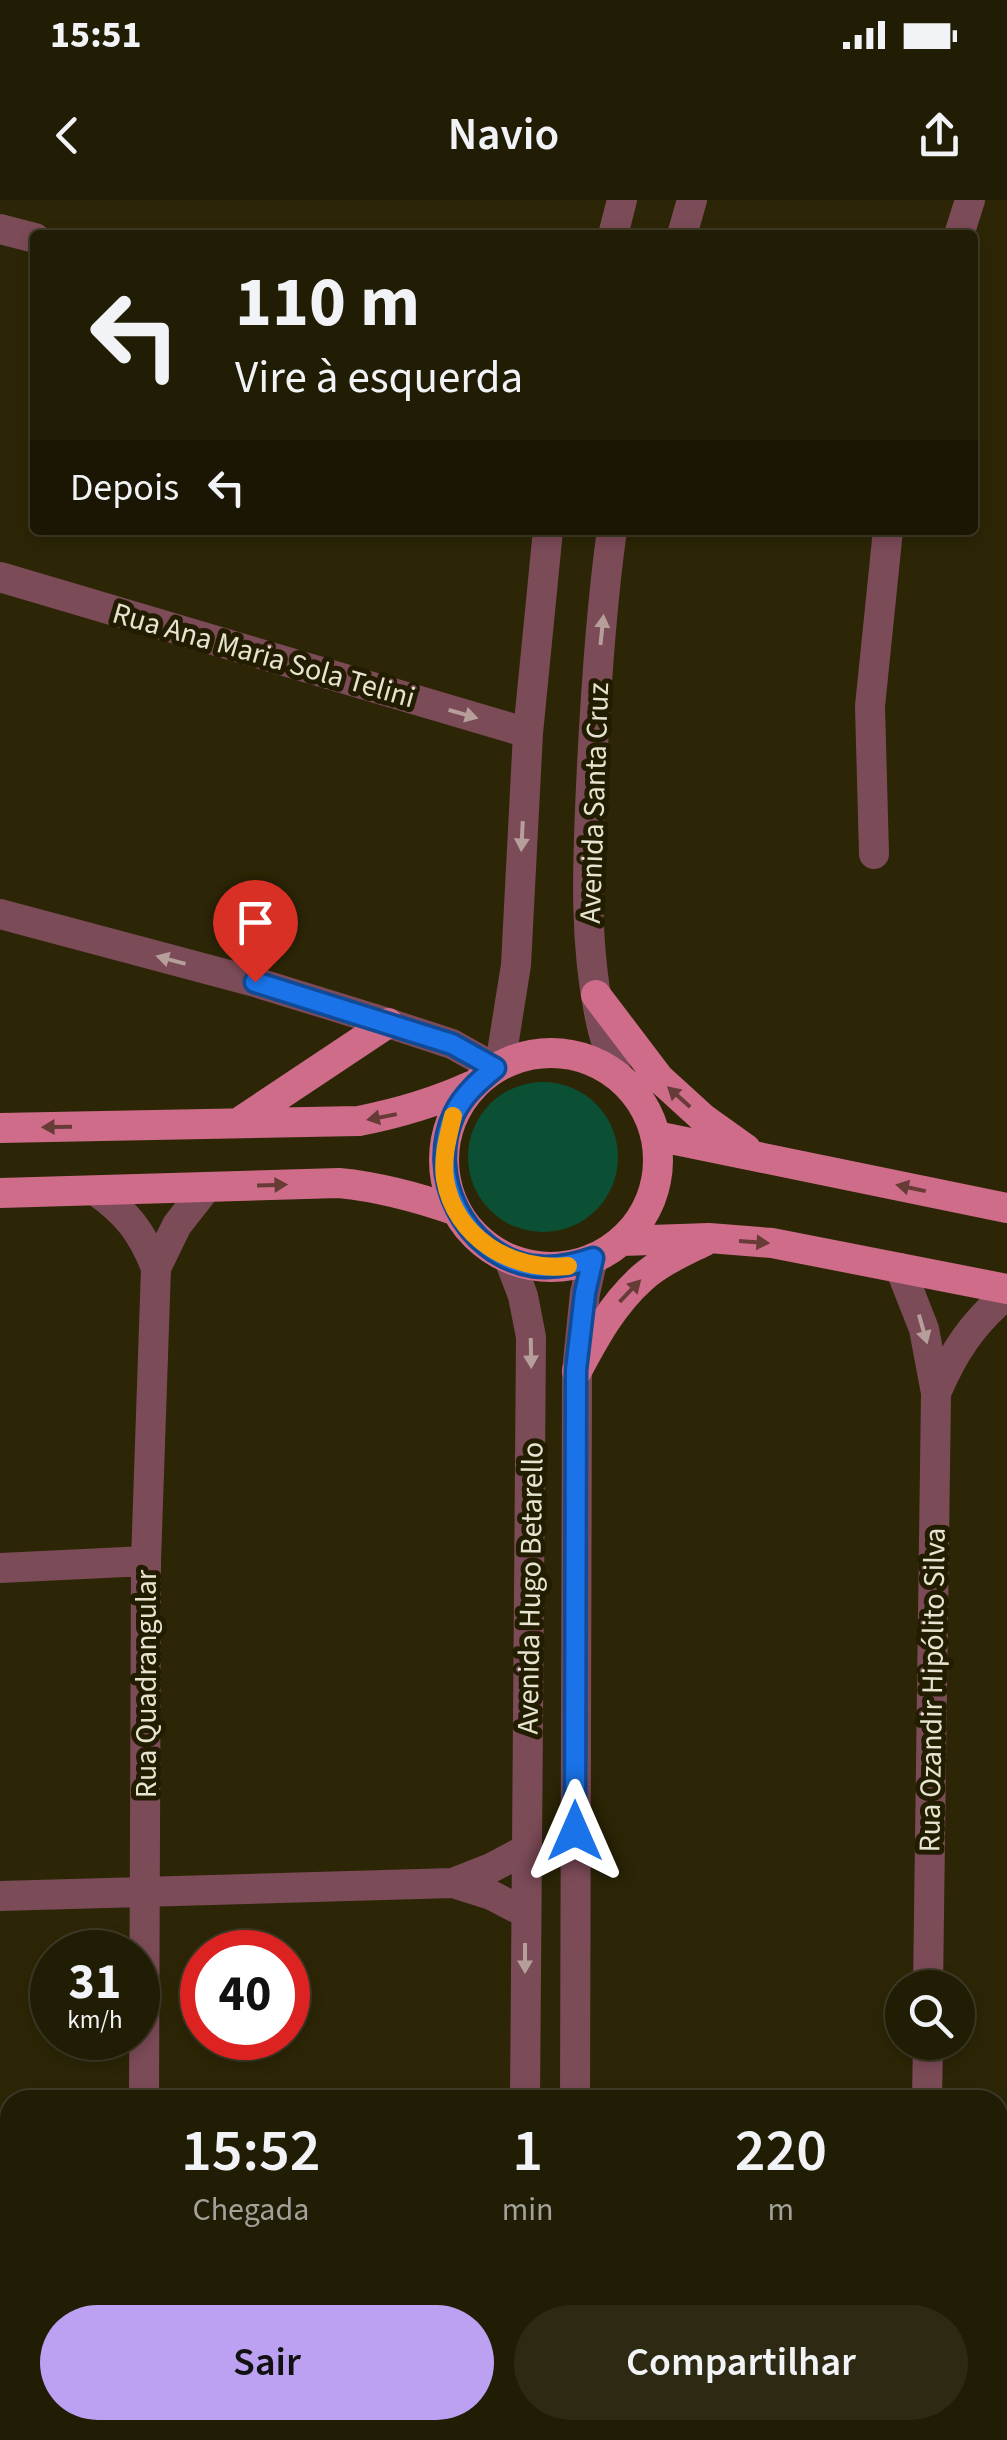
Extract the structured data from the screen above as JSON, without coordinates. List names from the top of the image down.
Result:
{
  "streets": {
    "street": [
      "Rua Ana Maria Sola Telini",
      "Avenida Santa Cruz",
      "Avenida Hugo Betarello",
      "Rua Quadrangular",
      "Rua Ozandir Hipólito Silva"
    ]
  },
  "crossings": [
    ["Avenida Santa Cruz", "Avenida Hugo Betarello"]
  ],
  "one_way": ["Rua Ana Maria Sola Telini"],
  "page": {
    "status": "15:51",
    "header": "Navio",
    "turn": ["110 m", "Vire à esquerda"],
    "then": "Depois",
    "speed": "31 km/h",
    "limit": "40",
    "eta": [
      "15:52",
      "Chegada",
      "1",
      "min",
      "220",
      "m"
    ],
    "buttons": ["Sair", "Compartilhar"]
  }
}
